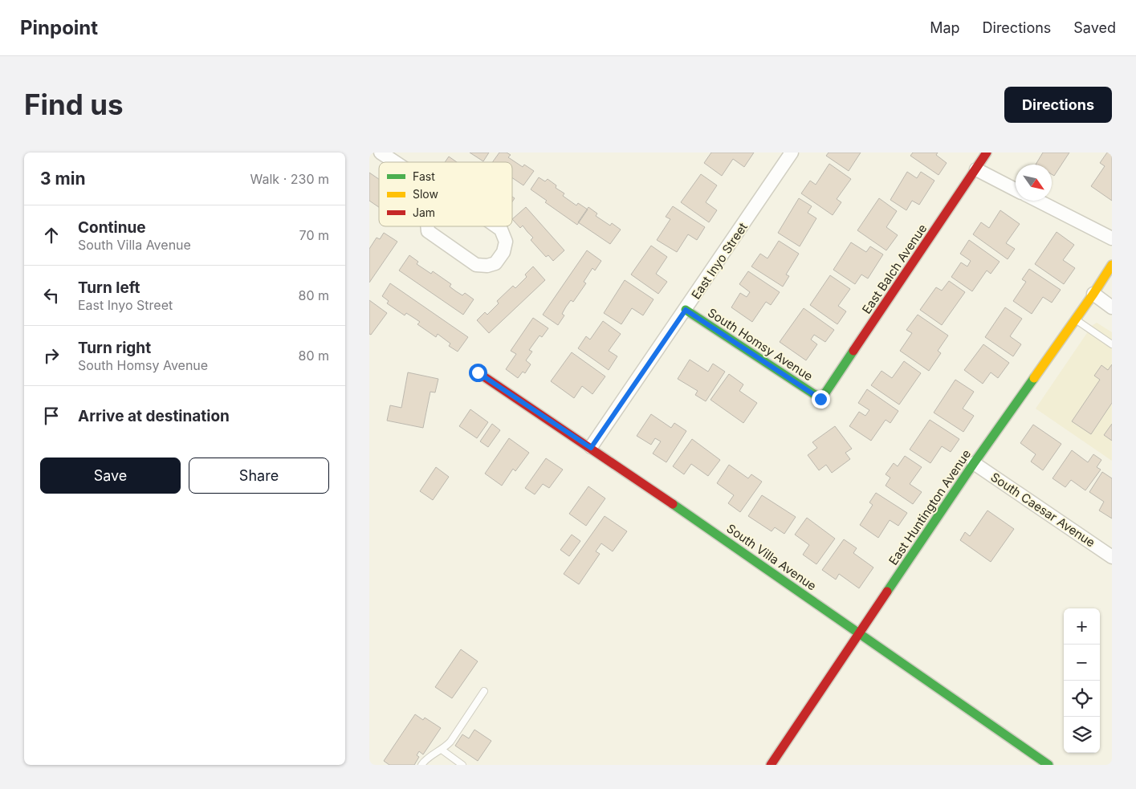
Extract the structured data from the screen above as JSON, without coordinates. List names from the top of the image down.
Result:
{
  "streets": {
    "street": [
      "East Inyo Street",
      "East Balch Avenue",
      "South Homsy Avenue",
      "East Huntington Avenue",
      "South Caesar Avenue",
      "South Villa Avenue"
    ]
  },
  "crossings": [
    ["East Inyo Street", "South Homsy Avenue"],
    ["East Inyo Street", "South Villa Avenue"],
    ["East Balch Avenue", "South Homsy Avenue"],
    ["East Huntington Avenue", "South Caesar Avenue"],
    ["East Huntington Avenue", "South Villa Avenue"]
  ],
  "legend": ["Fast", "Slow", "Jam"],
  "north": "bottom right",
  "page": {
    "header": "Pinpoint",
    "nav": ["Map", "Directions", "Saved"],
    "buttons": [
      "Directions",
      ["Save", "Share"]
    ],
    "title": "Find us",
    "heading": ["3 min", "Walk · 230 m"],
    "list": [
      ["Continue", "South Villa Avenue", "70 m"],
      ["Turn left", "East Inyo Street", "80 m"],
      ["Turn right", "South Homsy Avenue", "80 m"],
      "Arrive at destination"
    ],
    "map_buttons": ["+", "−"]
  }
}
